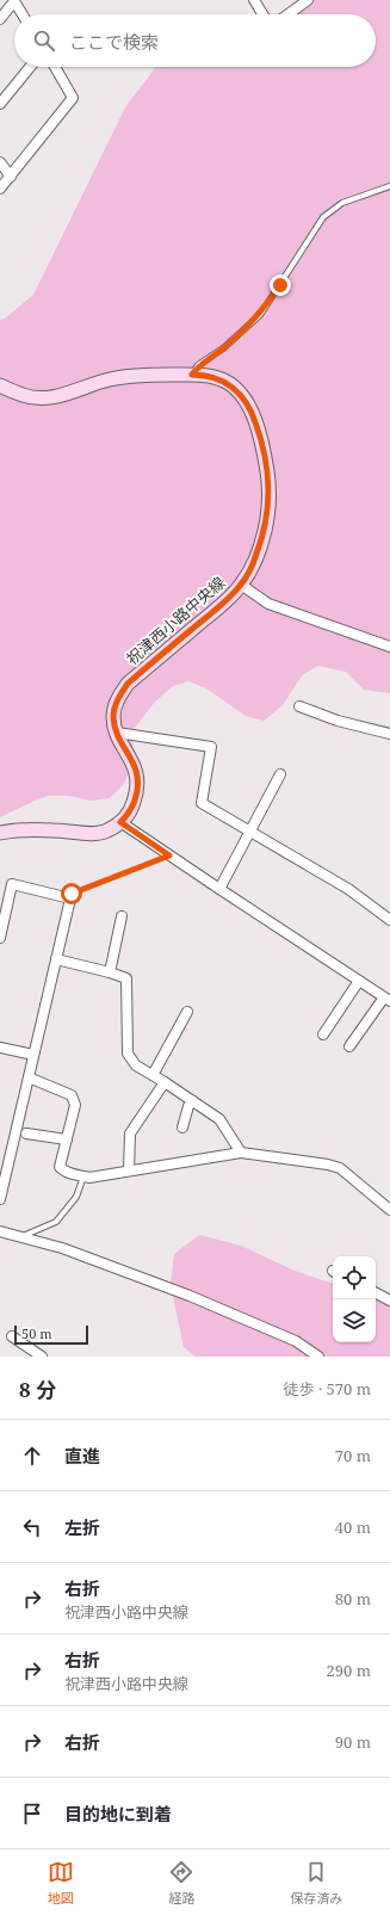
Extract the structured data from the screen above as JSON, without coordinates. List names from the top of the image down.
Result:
{
  "streets": {
    "main road": ["祝津西小路中央線"]
  },
  "scale_bar": "50 m",
  "page": {
    "search": "ここで検索",
    "scale": "50 m",
    "heading": ["8 分", "徒歩 · 570 m"],
    "list": [
      ["直進", "70 m"],
      ["左折", "40 m"],
      ["右折", "祝津西小路中央線", "80 m"],
      ["右折", "祝津西小路中央線", "290 m"],
      ["右折", "90 m"],
      "目的地に到着"
    ],
    "nav": ["地図", "経路", "保存済み"]
  }
}
